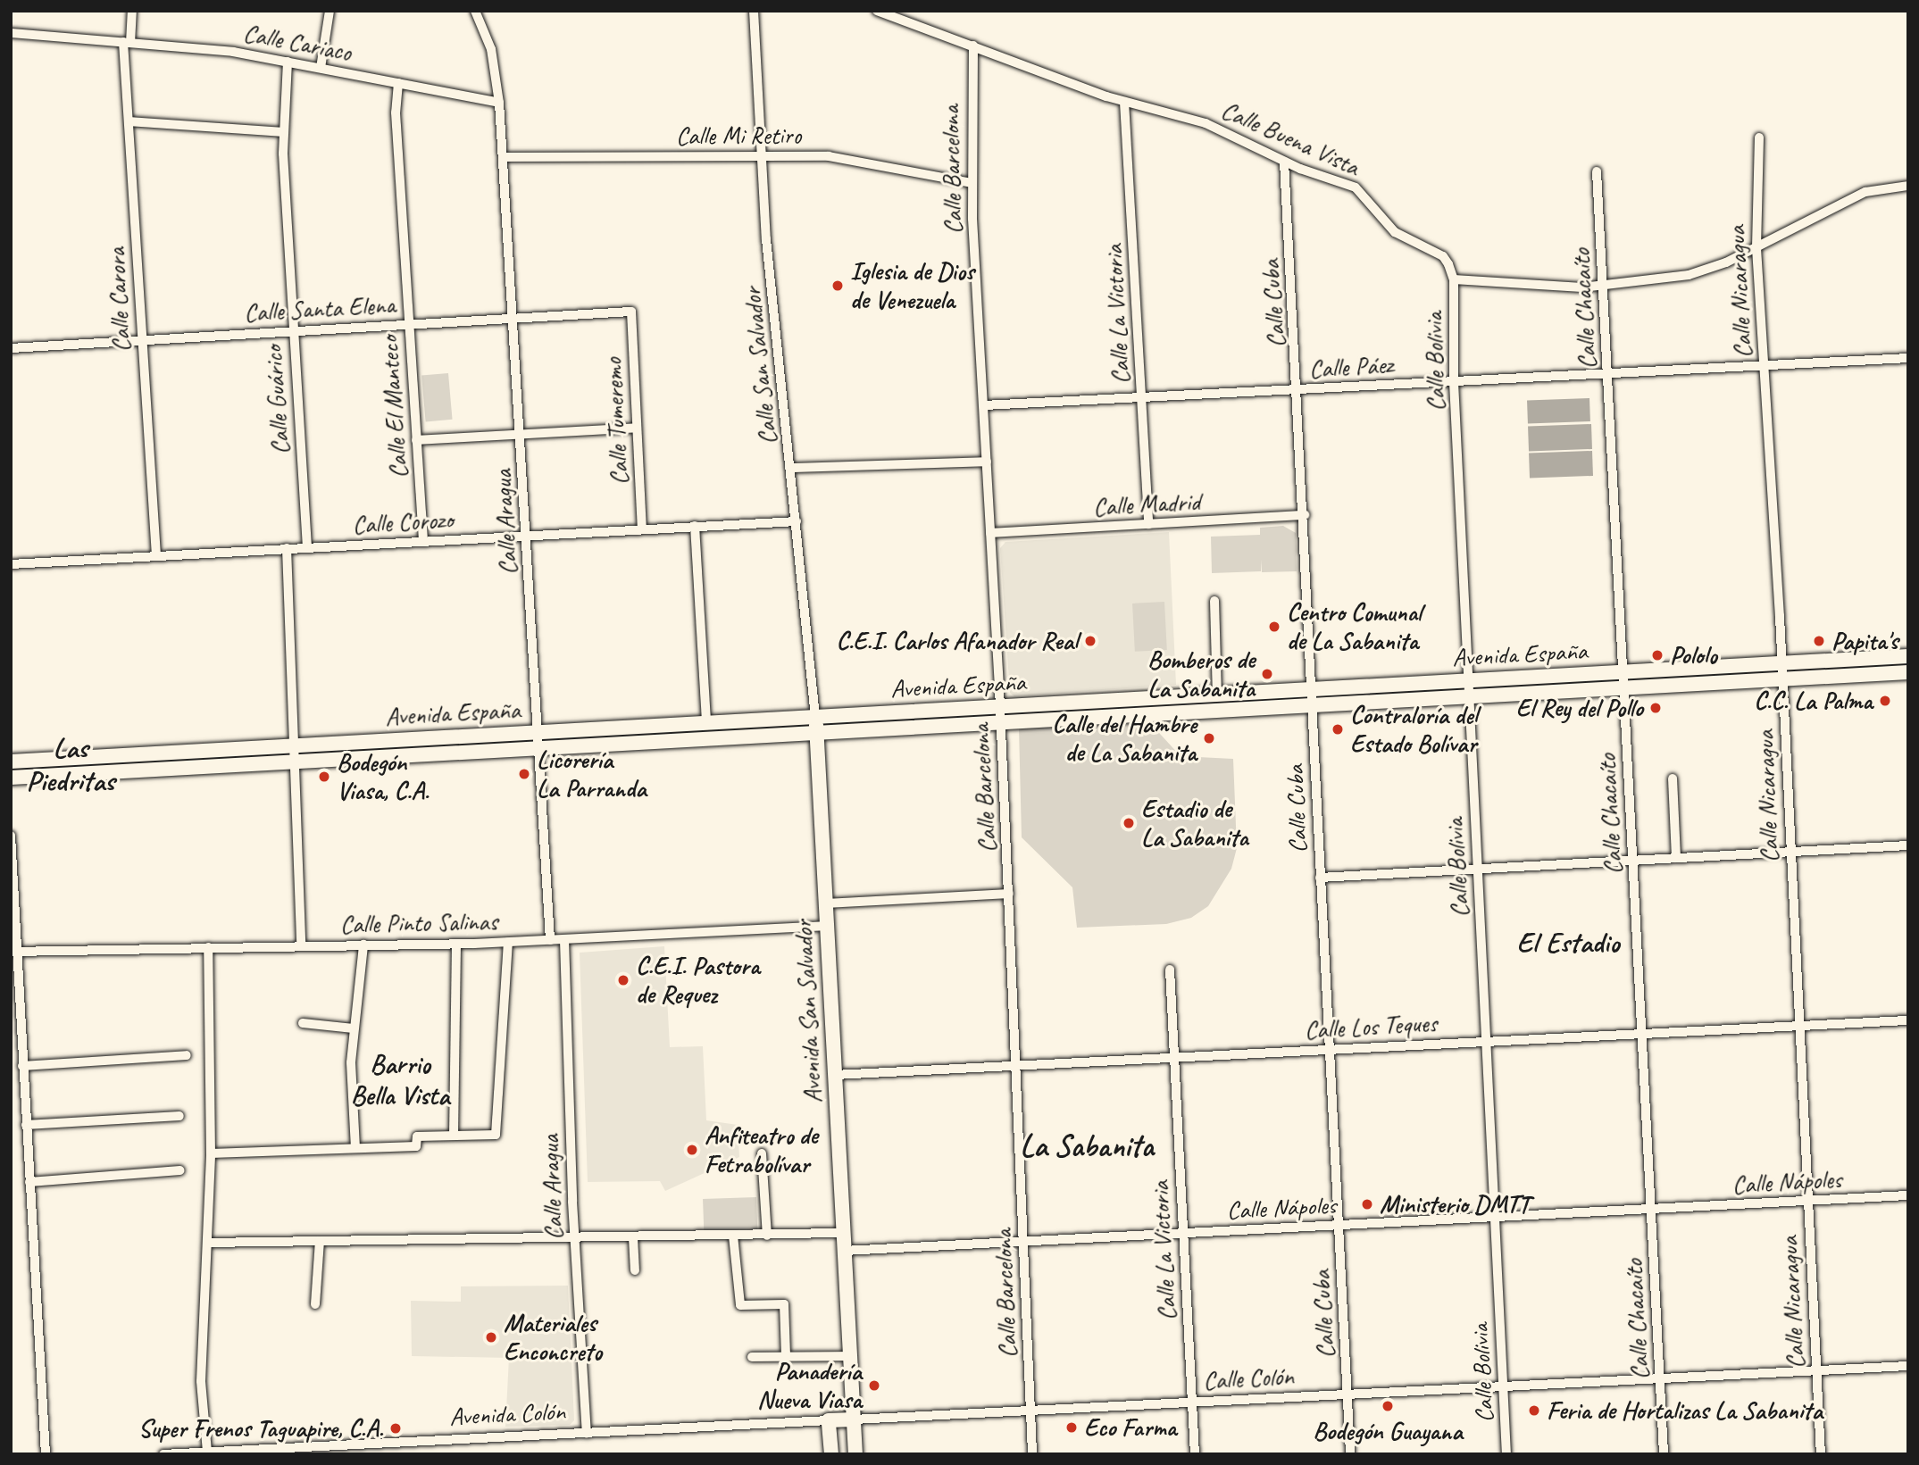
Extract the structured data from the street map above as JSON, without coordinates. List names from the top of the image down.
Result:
{
  "streets": {
    "main road": ["Avenida España", "Avenida San Salvador", "Avenida Colón"],
    "street": [
      "Calle Cariaco",
      "Calle Mi Retiro",
      "Calle Buena Vista",
      "Calle Barcelona",
      "Calle Nicaragua",
      "Calle Carora",
      "Calle Cuba",
      "Calle Santa Elena",
      "Calle Chacaíto",
      "Calle La Victoria",
      "Calle Bolivia",
      "Calle San Salvador",
      "Calle Páez",
      "Calle Guárico",
      "Calle El Manteco",
      "Calle Tumeremo",
      "Calle Madrid",
      "Calle Corozo",
      "Calle Aragua",
      "Calle Pinto Salinas",
      "Calle Los Teques",
      "Calle Nápoles",
      "Calle Colón"
    ]
  },
  "crossings": [
    ["Calle Cariaco", "Calle Carora"],
    ["Calle Cariaco", "Calle Guárico"],
    ["Calle Cariaco", "Calle El Manteco"],
    ["Calle Cariaco", "Calle Aragua"],
    ["Calle Mi Retiro", "Calle Barcelona"],
    ["Calle Mi Retiro", "Calle San Salvador"],
    ["Calle Mi Retiro", "Calle Aragua"],
    ["Calle Buena Vista", "Calle Barcelona"],
    ["Calle Buena Vista", "Calle Cuba"],
    ["Calle Buena Vista", "Calle La Victoria"],
    ["Calle Buena Vista", "Calle Bolivia"],
    ["Calle Barcelona", "Calle Páez"],
    ["Calle Barcelona", "Calle Madrid"],
    ["Calle Barcelona", "Avenida España"],
    ["Calle Barcelona", "Calle Los Teques"],
    ["Calle Barcelona", "Calle Nápoles"],
    ["Calle Barcelona", "Calle Colón"],
    ["Calle Nicaragua", "Calle Páez"],
    ["Calle Nicaragua", "Avenida España"],
    ["Calle Nicaragua", "Calle Los Teques"],
    ["Calle Nicaragua", "Calle Nápoles"],
    ["Calle Nicaragua", "Calle Colón"],
    ["Calle Carora", "Calle Santa Elena"],
    ["Calle Carora", "Calle Corozo"],
    ["Calle Cuba", "Calle Páez"],
    ["Calle Cuba", "Calle Madrid"],
    ["Calle Cuba", "Avenida España"],
    ["Calle Cuba", "Calle Los Teques"],
    ["Calle Cuba", "Calle Nápoles"],
    ["Calle Cuba", "Calle Colón"],
    ["Calle Santa Elena", "Calle Guárico"],
    ["Calle Santa Elena", "Calle El Manteco"],
    ["Calle Santa Elena", "Calle Tumeremo"],
    ["Calle Santa Elena", "Calle Aragua"],
    ["Calle Chacaíto", "Calle Páez"],
    ["Calle Chacaíto", "Avenida España"],
    ["Calle Chacaíto", "Calle Los Teques"],
    ["Calle Chacaíto", "Calle Nápoles"],
    ["Calle Chacaíto", "Calle Colón"],
    ["Calle La Victoria", "Calle Páez"],
    ["Calle La Victoria", "Calle Madrid"],
    ["Calle La Victoria", "Calle Los Teques"],
    ["Calle La Victoria", "Calle Nápoles"],
    ["Calle La Victoria", "Calle Colón"],
    ["Calle Bolivia", "Calle Páez"],
    ["Calle Bolivia", "Avenida España"],
    ["Calle Bolivia", "Calle Los Teques"],
    ["Calle Bolivia", "Calle Nápoles"],
    ["Calle Bolivia", "Calle Colón"],
    ["Calle San Salvador", "Calle Corozo"],
    ["Calle San Salvador", "Avenida España"],
    ["Calle San Salvador", "Avenida San Salvador"],
    ["Calle Guárico", "Calle Corozo"],
    ["Calle El Manteco", "Calle Corozo"],
    ["Calle Tumeremo", "Calle Corozo"],
    ["Calle Corozo", "Calle Aragua"],
    ["Calle Aragua", "Avenida España"],
    ["Calle Aragua", "Calle Pinto Salinas"],
    ["Calle Aragua", "Avenida Colón"],
    ["Avenida España", "Avenida San Salvador"],
    ["Calle Pinto Salinas", "Avenida San Salvador"],
    ["Avenida San Salvador", "Calle Los Teques"],
    ["Avenida San Salvador", "Calle Nápoles"],
    ["Avenida San Salvador", "Calle Colón"],
    ["Avenida San Salvador", "Avenida Colón"],
    ["Calle Colón", "Avenida Colón"]
  ],
  "districts": [
    "Las Piedritas",
    "El Estadio",
    "Barrio Bella Vista",
    "La Sabanita"
  ],
  "places": [
    "Iglesia de Dios de Venezuela",
    "Centro Comunal de La Sabanita",
    "C.E.I. Carlos Afanador Real",
    "Papita's",
    "Pololo",
    "Bomberos de La Sabanita",
    "C.C. La Palma",
    "El Rey del Pollo",
    "Contraloría del Estado Bolívar",
    "Calle del Hambre de La Sabanita",
    "Licorería La Parranda",
    "Bodegón Viasa, C.A.",
    "Estadio de La Sabanita",
    "C.E.I. Pastora de Requez",
    "Anfiteatro de Fetrabolívar",
    "Ministerio DMTT",
    "Materiales Enconcreto",
    "Panadería Nueva Viasa",
    "Bodegón Guayana",
    "Feria de Hortalizas La Sabanita",
    "Eco Farma",
    "Super Frenos Taguapire, C.A."
  ]
}
